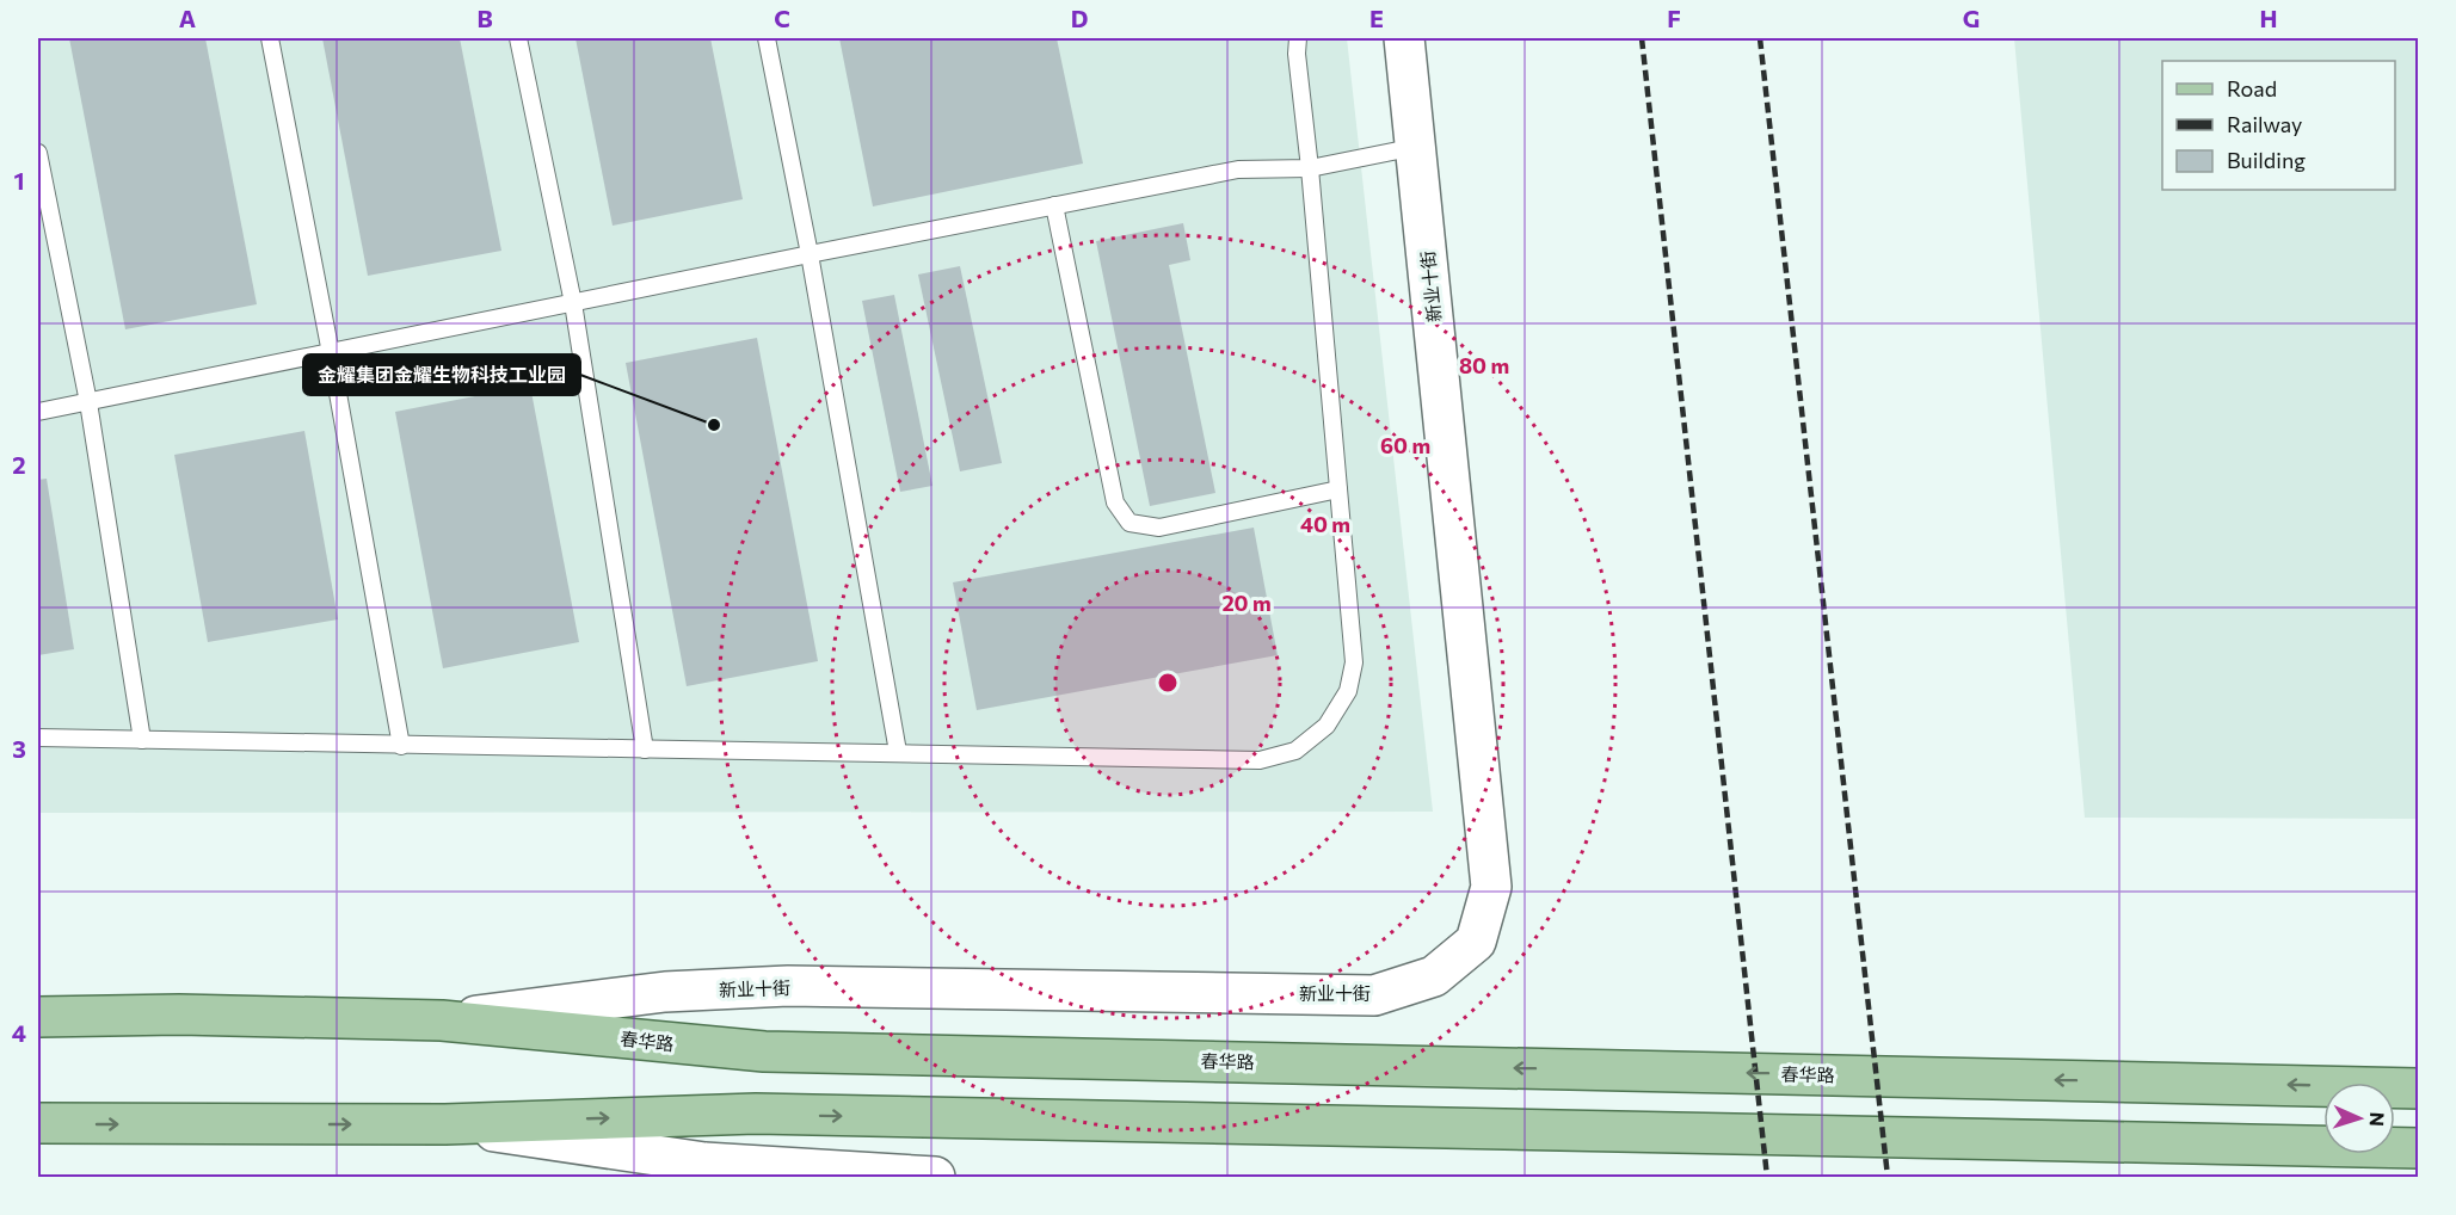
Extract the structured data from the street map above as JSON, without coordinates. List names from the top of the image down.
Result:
{
  "streets": {
    "main road": ["新业十街", "春华路"]
  },
  "crossings": [
    ["新业十街", "春华路"]
  ],
  "places": ["金耀集团金耀生物科技工业园"],
  "legend": ["Road", "Railway", "Building"],
  "north": "right",
  "grid": {
    "columns": [
      "A",
      "B",
      "C",
      "D",
      "E",
      "F",
      "G",
      "H"
    ],
    "rows": [
      "1",
      "2",
      "3",
      "4"
    ]
  },
  "rings": [
    "80 m",
    "60 m",
    "40 m",
    "20 m"
  ]
}
